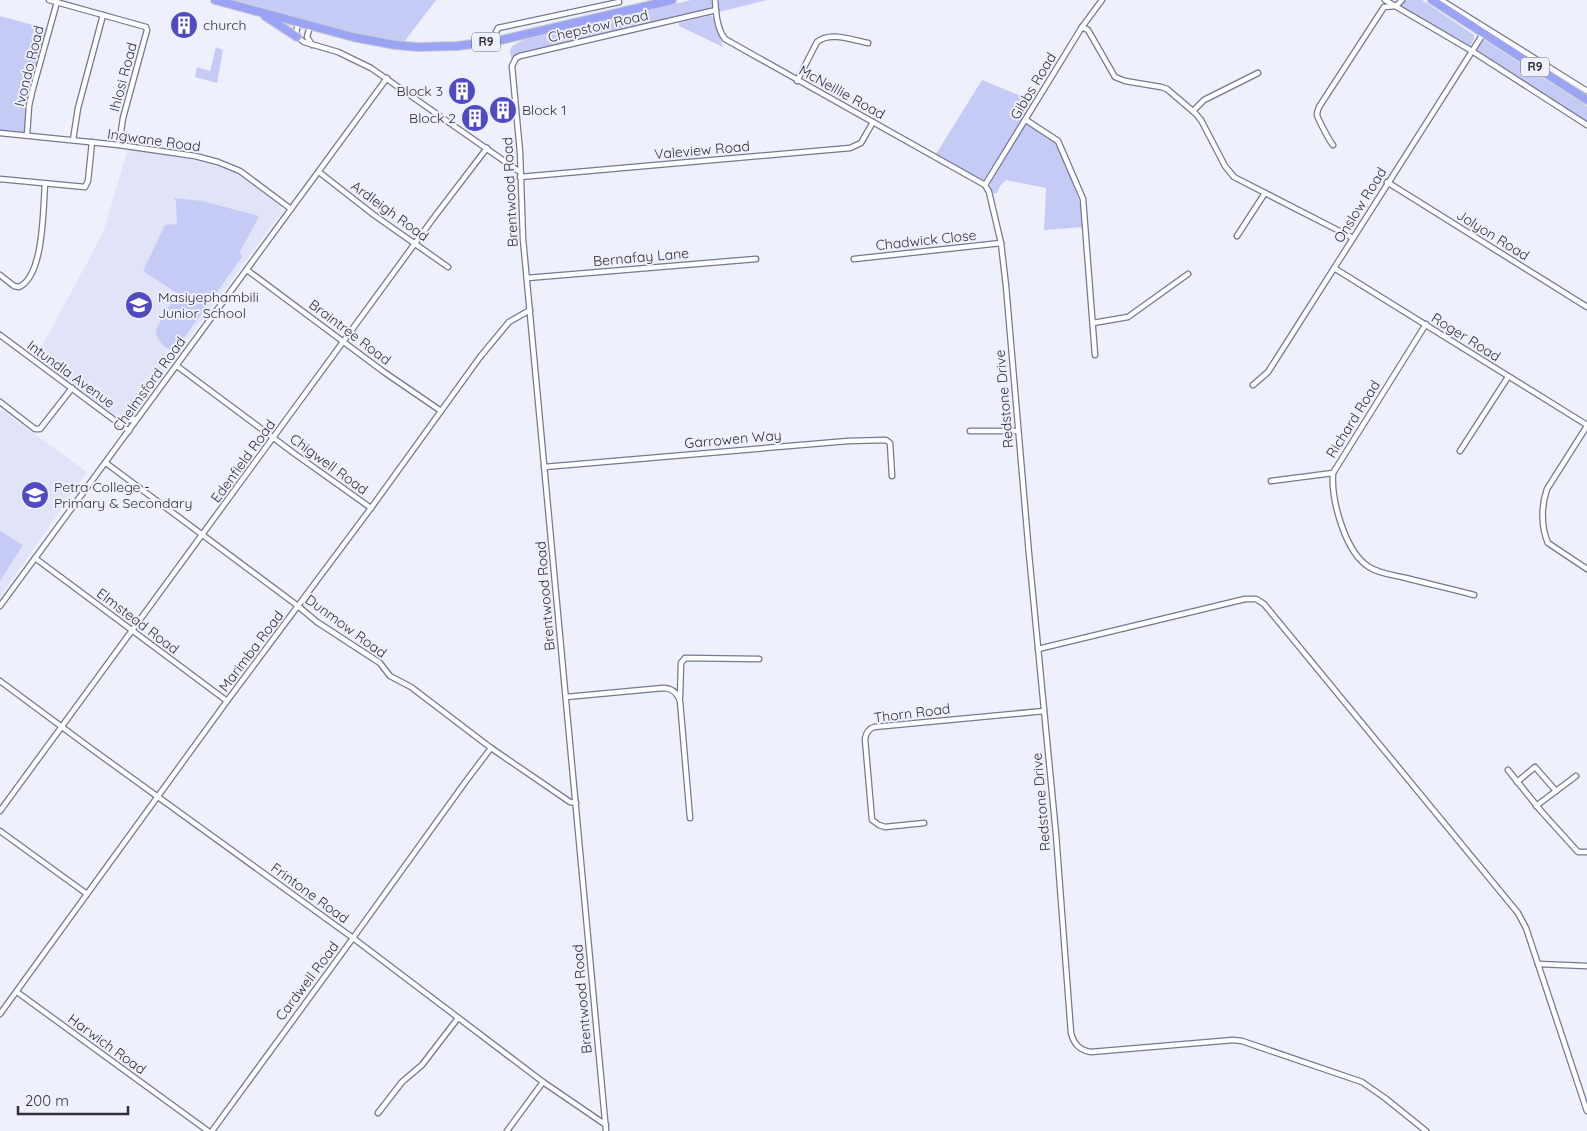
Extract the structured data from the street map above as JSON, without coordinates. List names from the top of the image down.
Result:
{
  "streets": {
    "highway": ["R9"],
    "street": [
      "Chepstow Road",
      "Ivondo Road",
      "Ihlosi Road",
      "Gibbs Road",
      "McNeillie Road",
      "Ingwane Road",
      "Valeview Road",
      "Brentwood Road",
      "Onslow Road",
      "Ardleigh Road",
      "Jolyon Road",
      "Chadwick Close",
      "Bernafay Lane",
      "Braintree Road",
      "Roger Road",
      "Intundla Avenue",
      "Chelmsford Road",
      "Redstone Drive",
      "Richard Road",
      "Garrowen Way",
      "Edenfield Road",
      "Chigwell Road",
      "Elmstead Road",
      "Dunmow Road",
      "Marimba Road",
      "Thorn Road",
      "Frintone Road",
      "Cardwell Road",
      "Harwich Road"
    ]
  },
  "crossings": [
    ["Chepstow Road", "McNeillie Road"],
    ["Chepstow Road", "Brentwood Road"],
    ["R9", "Onslow Road"],
    ["Ivondo Road", "Ihlosi Road"],
    ["Ivondo Road", "Ingwane Road"],
    ["Ihlosi Road", "Ingwane Road"],
    ["Gibbs Road", "McNeillie Road"],
    ["Gibbs Road", "Redstone Drive"],
    ["McNeillie Road", "Valeview Road"],
    ["McNeillie Road", "Redstone Drive"],
    ["Ingwane Road", "Chelmsford Road"],
    ["Valeview Road", "Brentwood Road"],
    ["Brentwood Road", "Bernafay Lane"],
    ["Brentwood Road", "Garrowen Way"],
    ["Brentwood Road", "Dunmow Road"],
    ["Brentwood Road", "Marimba Road"],
    ["Brentwood Road", "Frintone Road"],
    ["Onslow Road", "Jolyon Road"],
    ["Onslow Road", "Roger Road"],
    ["Ardleigh Road", "Chelmsford Road"],
    ["Ardleigh Road", "Edenfield Road"],
    ["Chadwick Close", "Redstone Drive"],
    ["Braintree Road", "Chelmsford Road"],
    ["Braintree Road", "Edenfield Road"],
    ["Braintree Road", "Marimba Road"],
    ["Roger Road", "Richard Road"],
    ["Intundla Avenue", "Chelmsford Road"],
    ["Chelmsford Road", "Chigwell Road"],
    ["Chelmsford Road", "Elmstead Road"],
    ["Chelmsford Road", "Dunmow Road"],
    ["Redstone Drive", "Thorn Road"],
    ["Edenfield Road", "Chigwell Road"],
    ["Edenfield Road", "Elmstead Road"],
    ["Edenfield Road", "Dunmow Road"],
    ["Edenfield Road", "Frintone Road"],
    ["Chigwell Road", "Marimba Road"],
    ["Elmstead Road", "Marimba Road"],
    ["Dunmow Road", "Marimba Road"],
    ["Dunmow Road", "Cardwell Road"],
    ["Marimba Road", "Frintone Road"],
    ["Marimba Road", "Harwich Road"],
    ["Frintone Road", "Cardwell Road"]
  ],
  "places": {
    "building": [
      "church",
      "Block 3",
      "Block 1",
      "Block 2"
    ],
    "school or university": ["Masiyephambili Junior School", "Petra College - Primary & Secondary"]
  },
  "scale_bar": "200 m"
}
